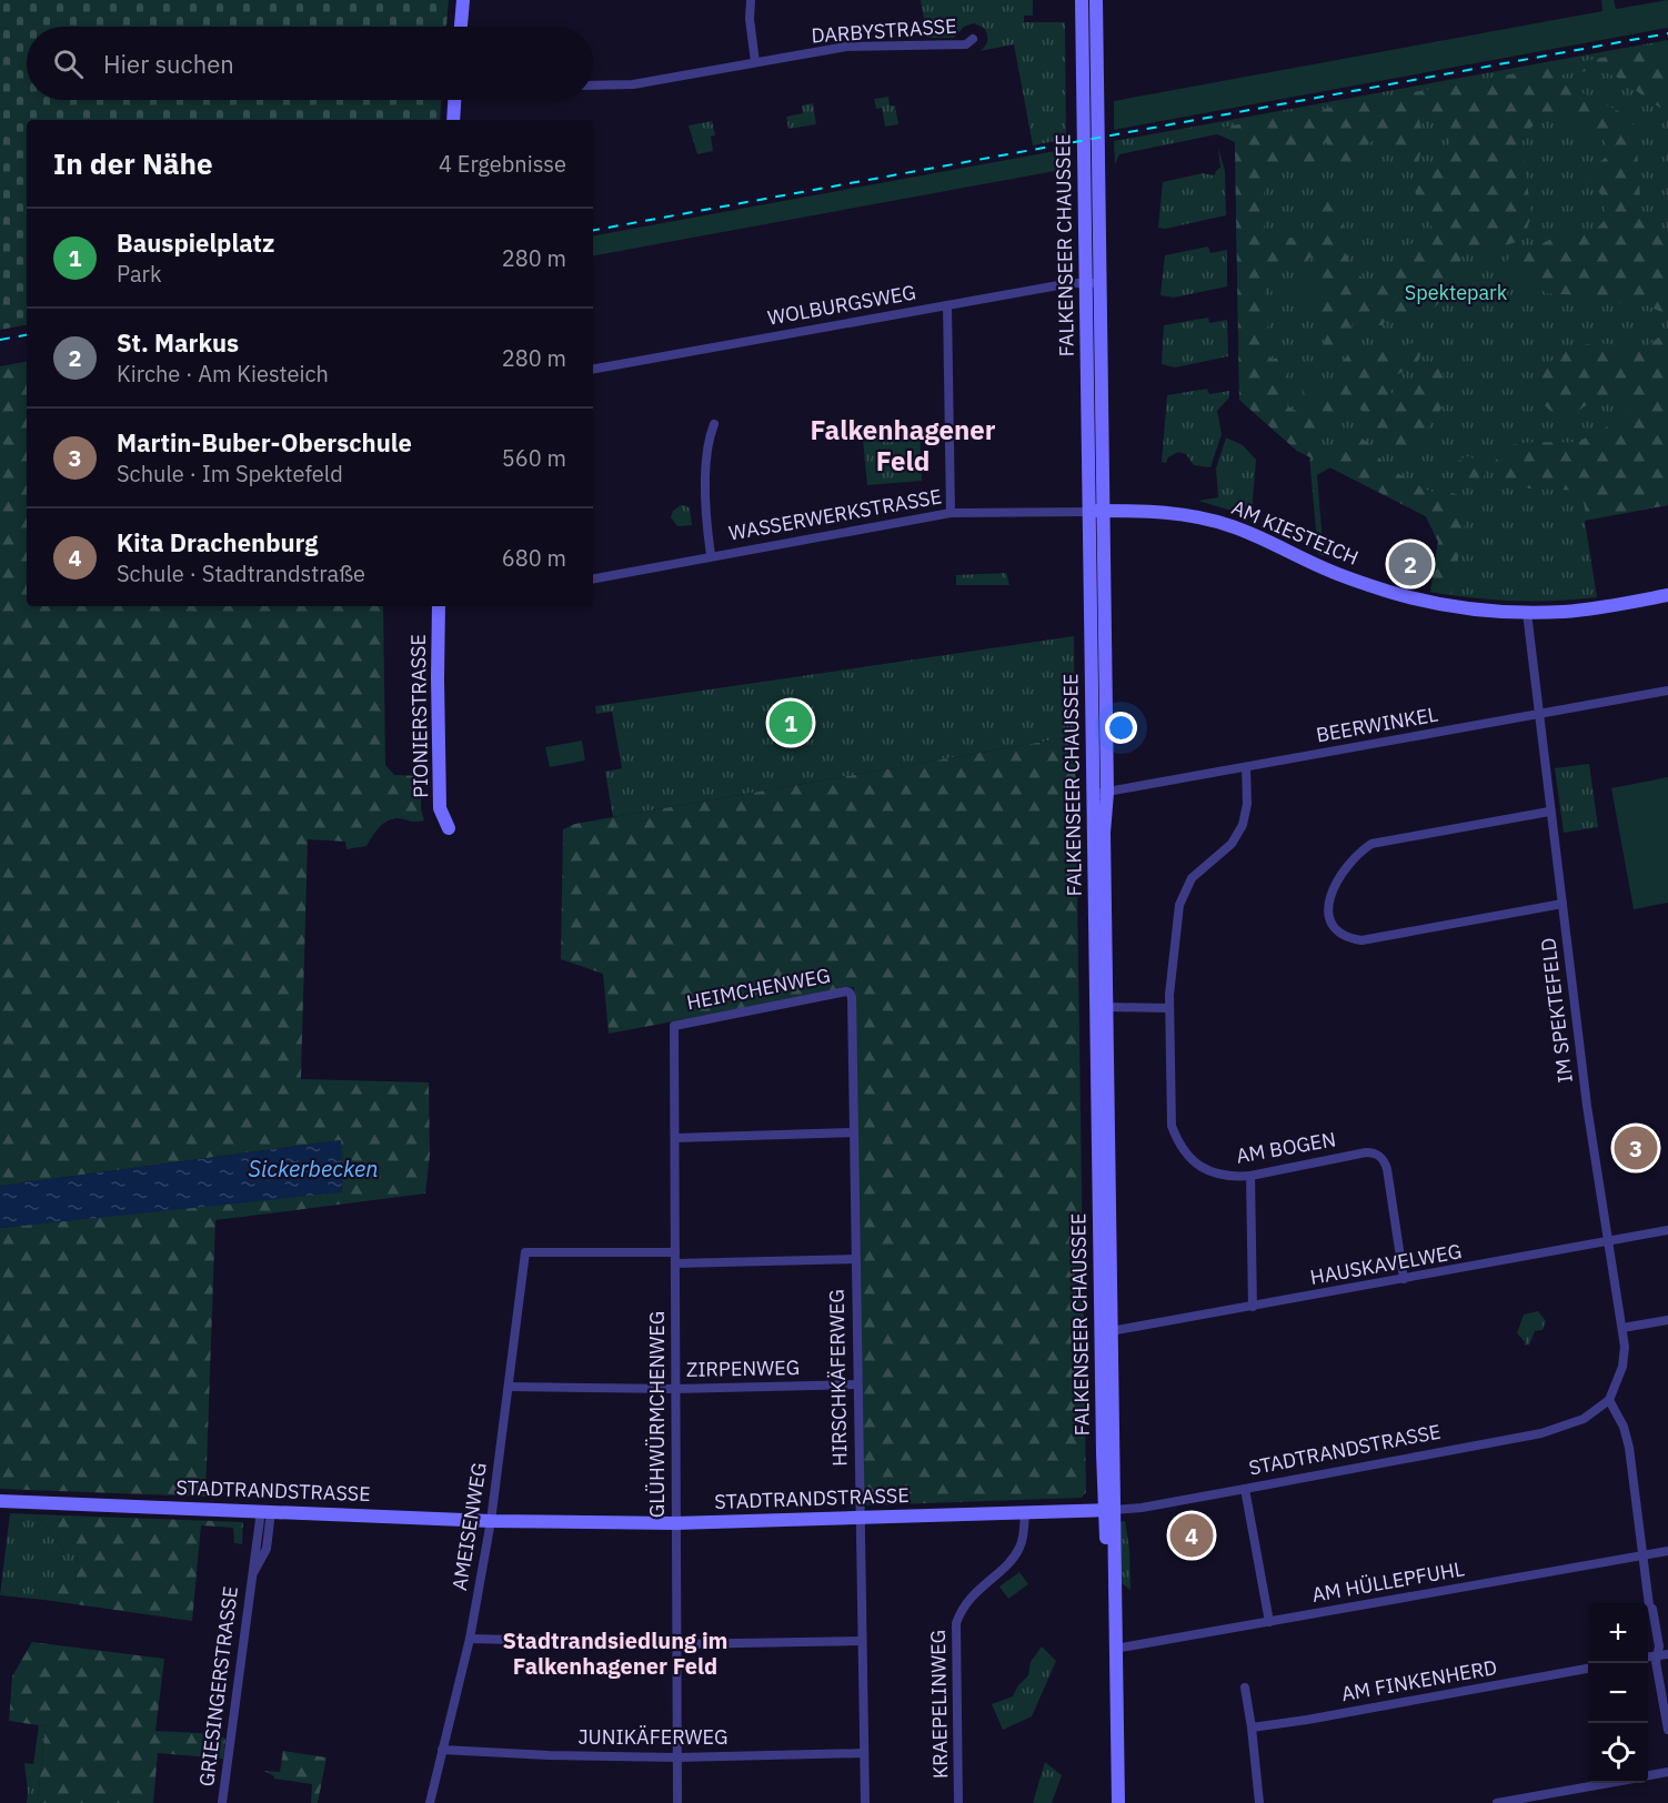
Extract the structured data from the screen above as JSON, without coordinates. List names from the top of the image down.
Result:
{
  "streets": {
    "main road": [
      "FALKENSEER CHAUSSEE",
      "AM KIESTEICH",
      "PIONIERSTRASSE",
      "STADTRANDSTRASSE"
    ],
    "street": [
      "DARBYSTRASSE",
      "WOLBURGSWEG",
      "WASSERWERKSTRASSE",
      "BEERWINKEL",
      "HEIMCHENWEG",
      "IM SPEKTEFELD",
      "AM BOGEN",
      "HAUSKAVELWEG",
      "ZIRPENWEG",
      "HIRSCHKÄFERWEG",
      "GLÜHWÜRMCHENWEG",
      "AMEISENWEG",
      "AM HÜLLEPFUHL",
      "AM FINKENHERD",
      "GRIESINGERSTRASSE",
      "KRAEPELINWEG",
      "JUNIKÄFERWEG"
    ]
  },
  "crossings": [
    ["FALKENSEER CHAUSSEE", "WOLBURGSWEG"],
    ["FALKENSEER CHAUSSEE", "WASSERWERKSTRASSE"],
    ["FALKENSEER CHAUSSEE", "AM KIESTEICH"],
    ["FALKENSEER CHAUSSEE", "BEERWINKEL"],
    ["FALKENSEER CHAUSSEE", "HAUSKAVELWEG"],
    ["FALKENSEER CHAUSSEE", "STADTRANDSTRASSE"],
    ["FALKENSEER CHAUSSEE", "AM HÜLLEPFUHL"],
    ["WASSERWERKSTRASSE", "AM KIESTEICH"],
    ["AM KIESTEICH", "IM SPEKTEFELD"],
    ["BEERWINKEL", "IM SPEKTEFELD"],
    ["BEERWINKEL", "AM BOGEN"],
    ["HEIMCHENWEG", "HIRSCHKÄFERWEG"],
    ["HEIMCHENWEG", "GLÜHWÜRMCHENWEG"],
    ["IM SPEKTEFELD", "HAUSKAVELWEG"],
    ["IM SPEKTEFELD", "STADTRANDSTRASSE"],
    ["AM BOGEN", "HAUSKAVELWEG"],
    ["ZIRPENWEG", "HIRSCHKÄFERWEG"],
    ["ZIRPENWEG", "GLÜHWÜRMCHENWEG"],
    ["ZIRPENWEG", "AMEISENWEG"],
    ["HIRSCHKÄFERWEG", "STADTRANDSTRASSE"],
    ["HIRSCHKÄFERWEG", "JUNIKÄFERWEG"],
    ["GLÜHWÜRMCHENWEG", "STADTRANDSTRASSE"],
    ["GLÜHWÜRMCHENWEG", "AMEISENWEG"],
    ["GLÜHWÜRMCHENWEG", "JUNIKÄFERWEG"],
    ["STADTRANDSTRASSE", "AMEISENWEG"],
    ["STADTRANDSTRASSE", "GRIESINGERSTRASSE"],
    ["STADTRANDSTRASSE", "KRAEPELINWEG"],
    ["AMEISENWEG", "JUNIKÄFERWEG"]
  ],
  "districts": ["Falkenhagener Feld", "Stadtrandsiedlung im Falkenhagener Feld"],
  "water": ["Sickerbecken"],
  "parks": ["Spektepark"],
  "page": {
    "search": "Hier suchen",
    "heading": ["In der Nähe", "4 Ergebnisse"],
    "list": [
      {
        "mark": "1",
        "name": "Bauspielplatz",
        "note": "Park",
        "value": "280 m"
      },
      {
        "mark": "2",
        "name": "St. Markus",
        "note": "Kirche · Am Kiesteich",
        "value": "280 m"
      },
      {
        "mark": "3",
        "name": "Martin-Buber-Oberschule",
        "note": "Schule · Im Spektefeld",
        "value": "560 m"
      },
      {
        "mark": "4",
        "name": "Kita Drachenburg",
        "note": "Schule · Stadtrandstraße",
        "value": "680 m"
      }
    ],
    "pins": [
      "2",
      "1",
      "3",
      "4"
    ],
    "map_buttons": ["+", "−"]
  }
}
